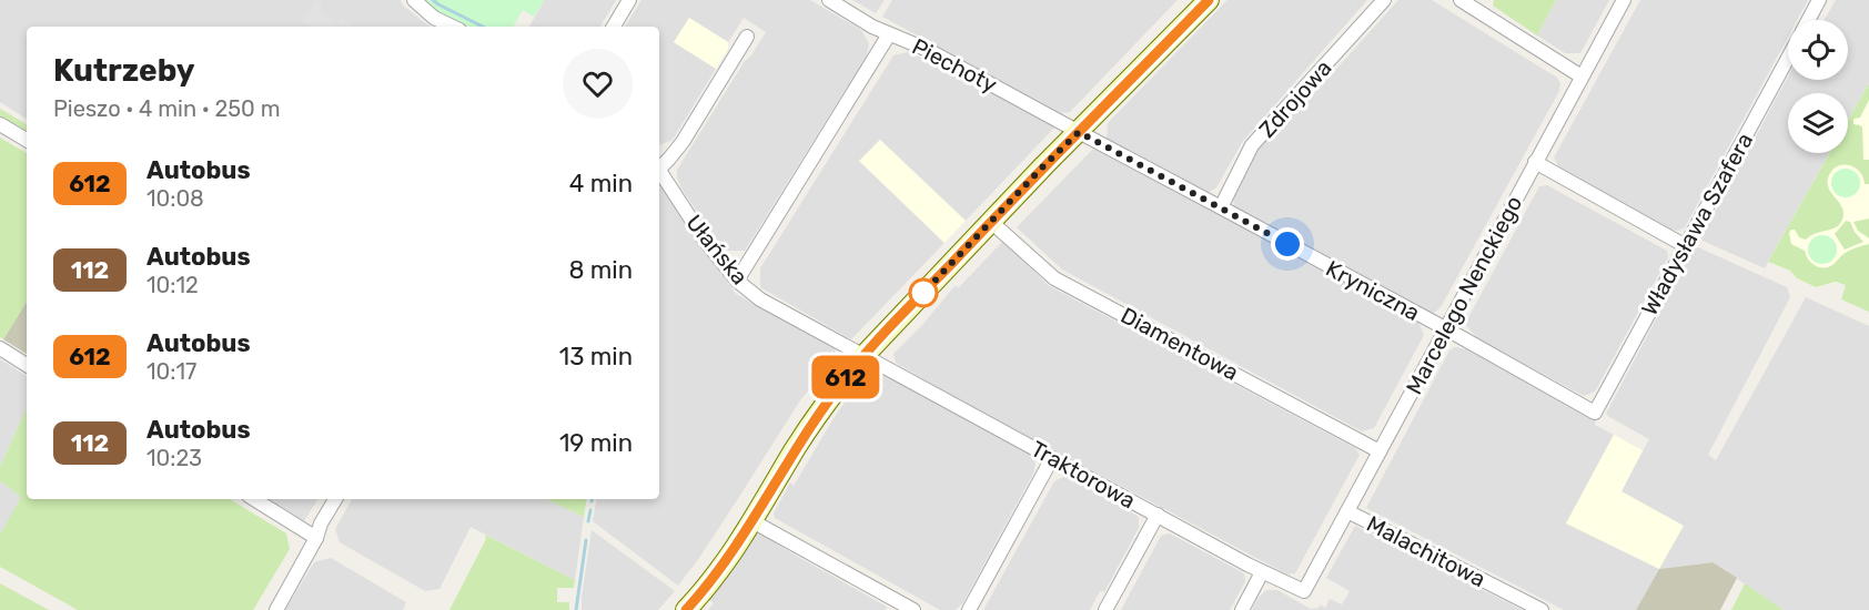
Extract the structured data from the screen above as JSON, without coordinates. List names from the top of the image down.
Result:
{
  "streets": {
    "street": [
      "Piechoty",
      "Zdrojowa",
      "Władysława Szafera",
      "Ułańska",
      "Kryniczna",
      "Marcelego Nenckiego",
      "Diamentowa",
      "Traktorowa",
      "Malachitowa"
    ]
  },
  "crossings": [
    ["Piechoty", "Kryniczna"],
    ["Zdrojowa", "Kryniczna"],
    ["Władysława Szafera", "Kryniczna"],
    ["Ułańska", "Traktorowa"],
    ["Kryniczna", "Marcelego Nenckiego"],
    ["Marcelego Nenckiego", "Diamentowa"],
    ["Marcelego Nenckiego", "Traktorowa"],
    ["Marcelego Nenckiego", "Malachitowa"]
  ],
  "lines": ["bus line 612"],
  "page": {
    "on_map": "612",
    "heading": ["Kutrzeby", "Pieszo · 4 min · 250 m"],
    "list": [
      {
        "mark": "612",
        "name": "Autobus",
        "note": "10:08",
        "value": "4 min"
      },
      {
        "mark": "112",
        "name": "Autobus",
        "note": "10:12",
        "value": "8 min"
      },
      {
        "mark": "612",
        "name": "Autobus",
        "note": "10:17",
        "value": "13 min"
      },
      {
        "mark": "112",
        "name": "Autobus",
        "note": "10:23",
        "value": "19 min"
      }
    ]
  }
}
